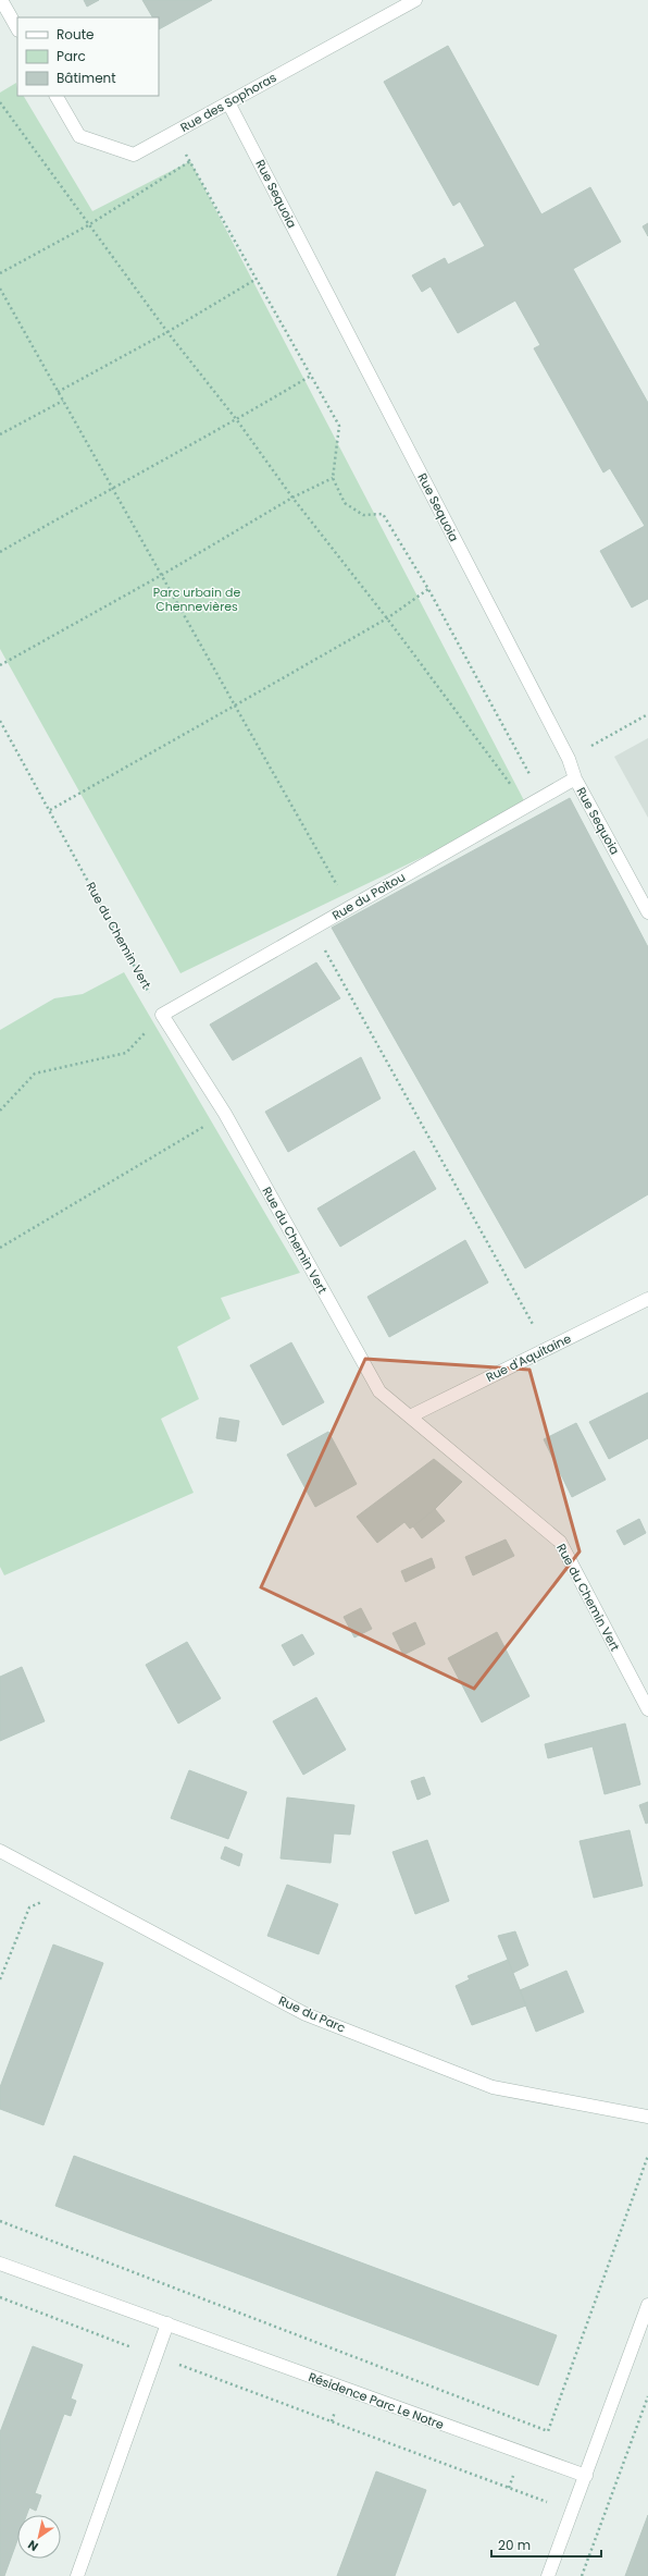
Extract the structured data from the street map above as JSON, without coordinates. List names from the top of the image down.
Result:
{
  "streets": {
    "street": [
      "Rue des Sophoras",
      "Rue Sequoia",
      "Rue du Poitou",
      "Rue du Chemin Vert",
      "Rue d'Aquitaine",
      "Rue du Parc",
      "Résidence Parc Le Notre"
    ]
  },
  "crossings": [
    ["Rue des Sophoras", "Rue Sequoia"],
    ["Rue Sequoia", "Rue du Poitou"],
    ["Rue du Poitou", "Rue du Chemin Vert"],
    ["Rue du Chemin Vert", "Rue d'Aquitaine"]
  ],
  "parks": ["Parc urbain de Chennevières"],
  "legend": ["Route", "Parc", "Bâtiment"],
  "scale_bar": "20 m",
  "north": "bottom left"
}
